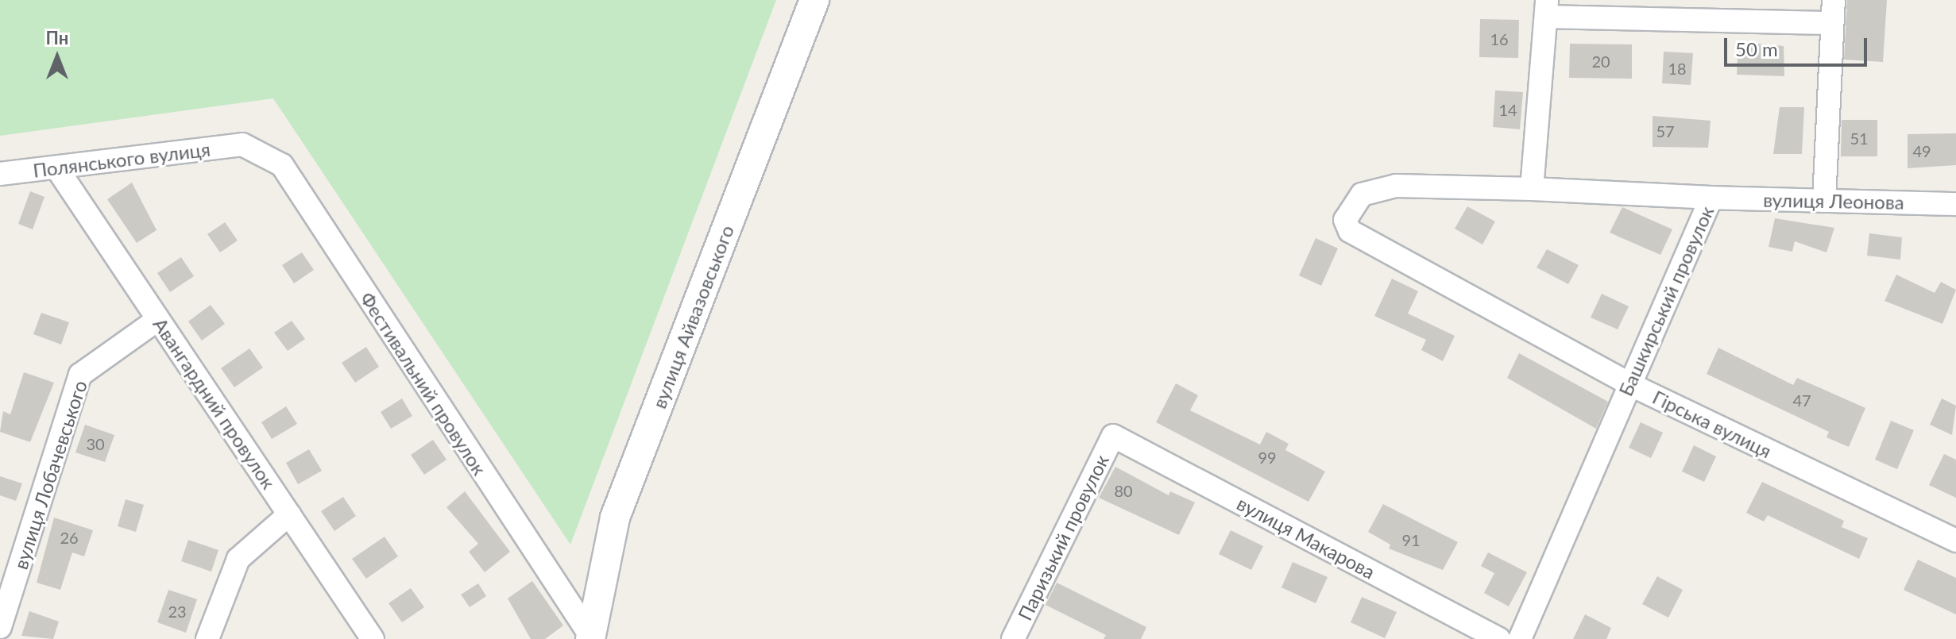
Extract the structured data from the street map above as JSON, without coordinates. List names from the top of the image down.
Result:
{
  "streets": {
    "street": [
      "Полянського вулиця",
      "вулиця Леонова",
      "Башкирський провулок",
      "вулиця Айвазовського",
      "Фестивальний провулок",
      "Авангардний провулок",
      "Гірська вулиця",
      "вулиця Лобачевського",
      "Паризький провулок",
      "вулиця Макарова"
    ]
  },
  "crossings": [
    ["Полянського вулиця", "Фестивальний провулок"],
    ["Полянського вулиця", "Авангардний провулок"],
    ["вулиця Леонова", "Башкирський провулок"],
    ["Башкирський провулок", "Гірська вулиця"],
    ["вулиця Айвазовського", "Фестивальний провулок"],
    ["Авангардний провулок", "вулиця Лобачевського"],
    ["Паризький провулок", "вулиця Макарова"]
  ],
  "house_numbers": [
    "16",
    "20",
    "18",
    "14",
    "57",
    "51",
    "49",
    "47",
    "30",
    "99",
    "80",
    "26",
    "91",
    "23"
  ],
  "scale_bar": "50 m",
  "north": "top"
}
